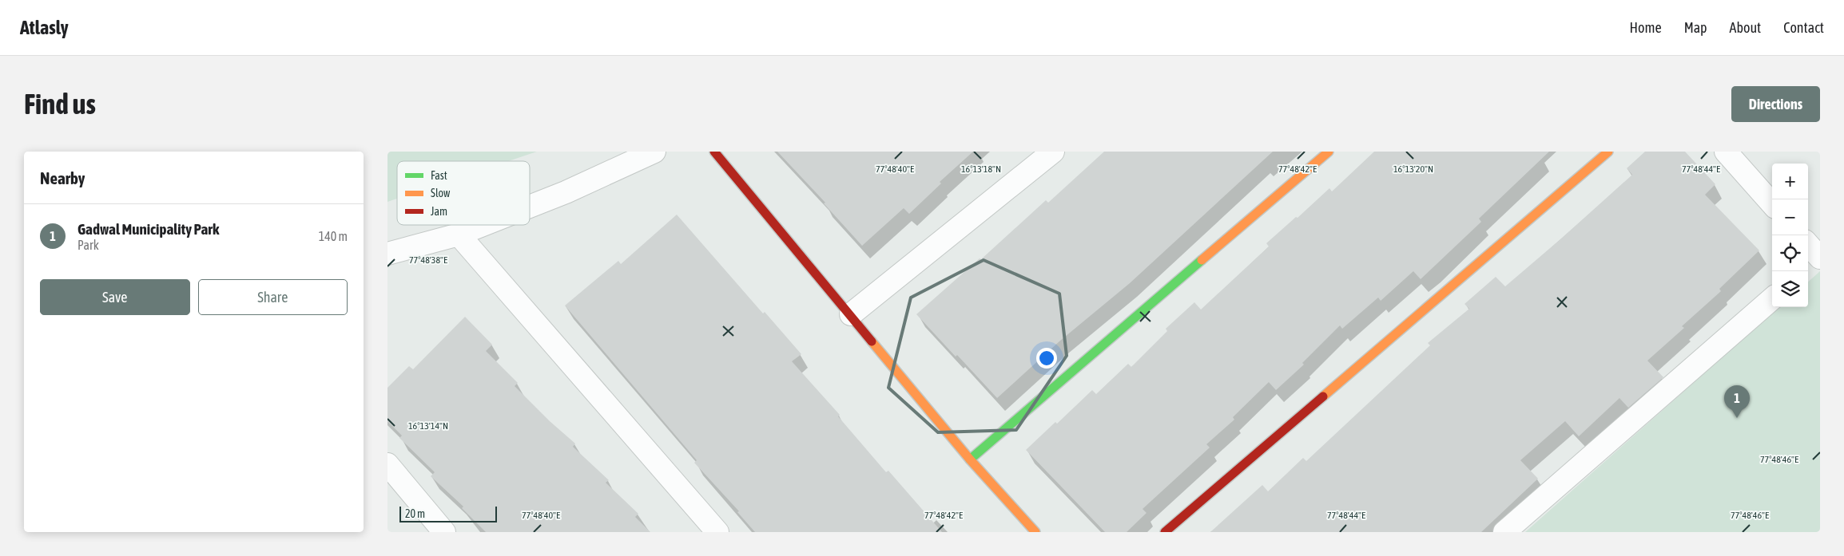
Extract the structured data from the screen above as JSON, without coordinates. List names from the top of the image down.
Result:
{
  "legend": ["Fast", "Slow", "Jam"],
  "scale_bar": "20 m",
  "page": {
    "header": "Atlasly",
    "nav": [
      "Home",
      "Map",
      "About",
      "Contact"
    ],
    "buttons": [
      "Directions",
      ["Save", "Share"]
    ],
    "title": "Find us",
    "heading": "Nearby",
    "map_buttons": ["+", "−"],
    "list": [
      {
        "mark": "1",
        "name": "Gadwal Municipality Park",
        "note": "Park",
        "value": "140 m"
      }
    ],
    "pins": "1",
    "scale": "20 m"
  },
  "coordinates": [
    "16°13'18\"N",
    "16°13'20\"N",
    "77°48'40\"E",
    "77°48'42\"E",
    "77°48'44\"E",
    "77°48'38\"E",
    "16°13'14\"N",
    "77°48'46\"E"
  ]
}
